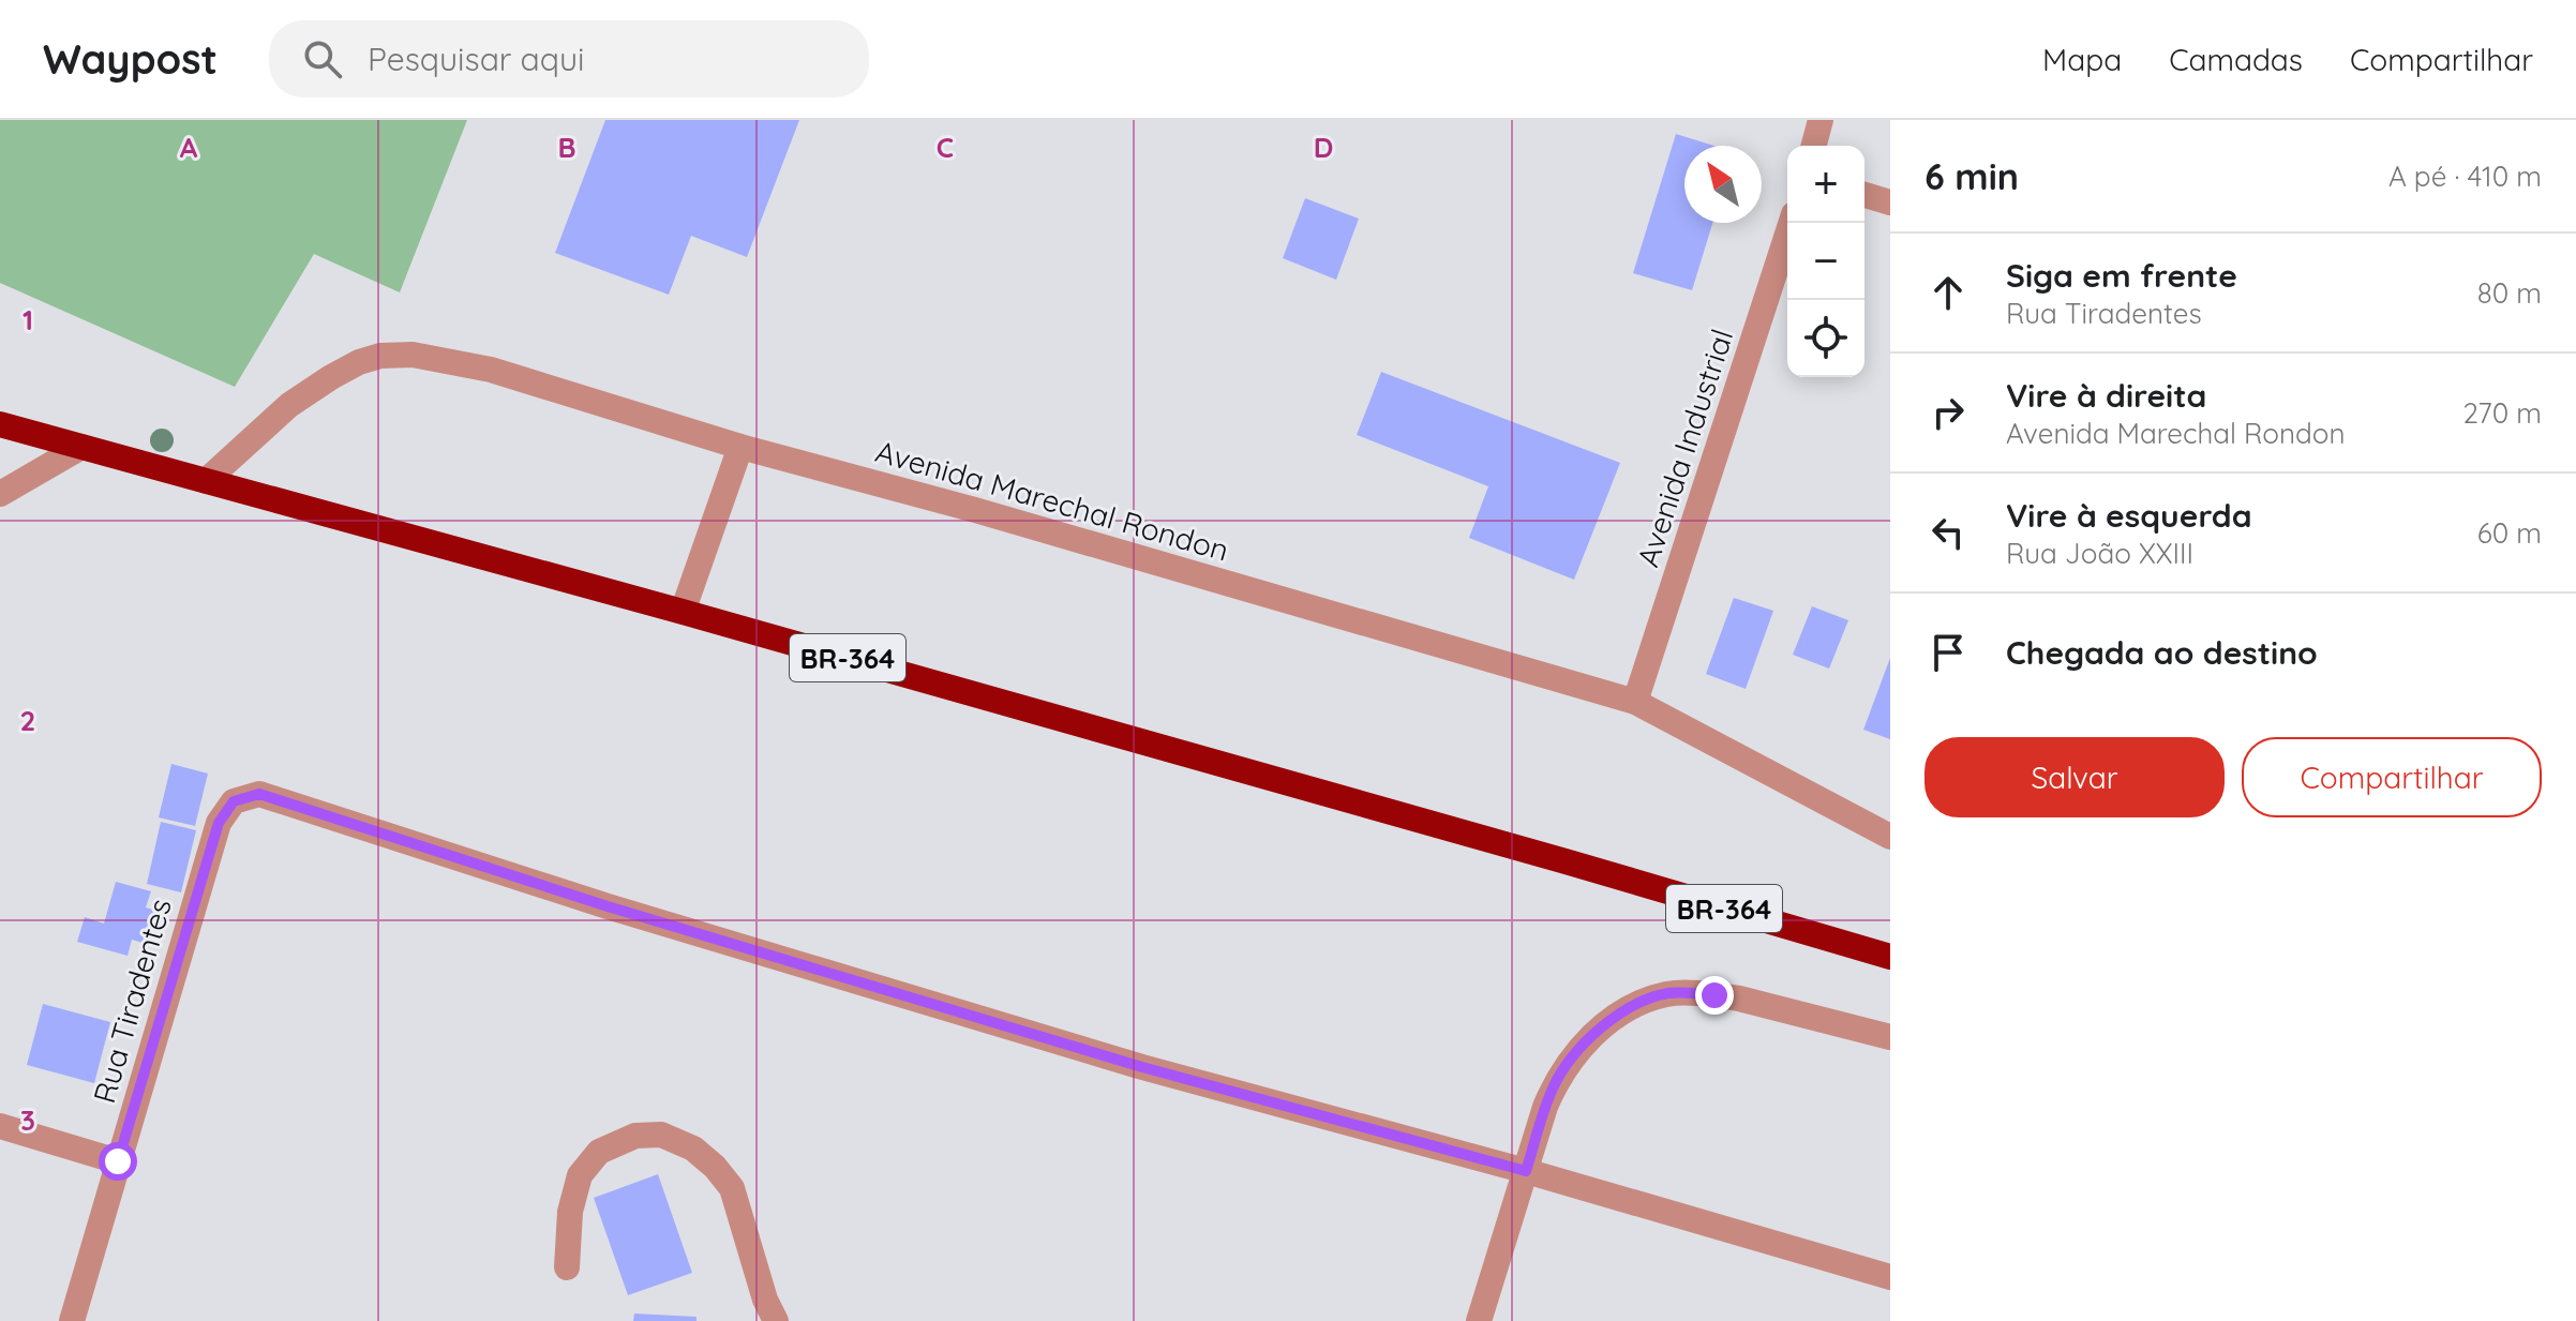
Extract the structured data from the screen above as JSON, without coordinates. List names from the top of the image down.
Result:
{
  "streets": {
    "highway": ["BR-364"],
    "street": ["Avenida Industrial", "Avenida Marechal Rondon", "Rua Tiradentes"]
  },
  "crossings": [
    ["Avenida Industrial", "Avenida Marechal Rondon"],
    ["Avenida Marechal Rondon", "BR-364"]
  ],
  "north": "top left",
  "page": {
    "header": "Waypost",
    "search": "Pesquisar aqui",
    "nav": ["Mapa", "Camadas", "Compartilhar"],
    "heading": ["6 min", "A pé · 410 m"],
    "map_buttons": ["+", "−"],
    "list": [
      ["Siga em frente", "Rua Tiradentes", "80 m"],
      ["Vire à direita", "Avenida Marechal Rondon", "270 m"],
      ["Vire à esquerda", "Rua João XXIII", "60 m"],
      "Chegada ao destino"
    ],
    "buttons": ["Salvar", "Compartilhar"]
  },
  "grid": {
    "columns": [
      "A",
      "B",
      "C",
      "D"
    ],
    "rows": ["1", "2", "3"]
  }
}
